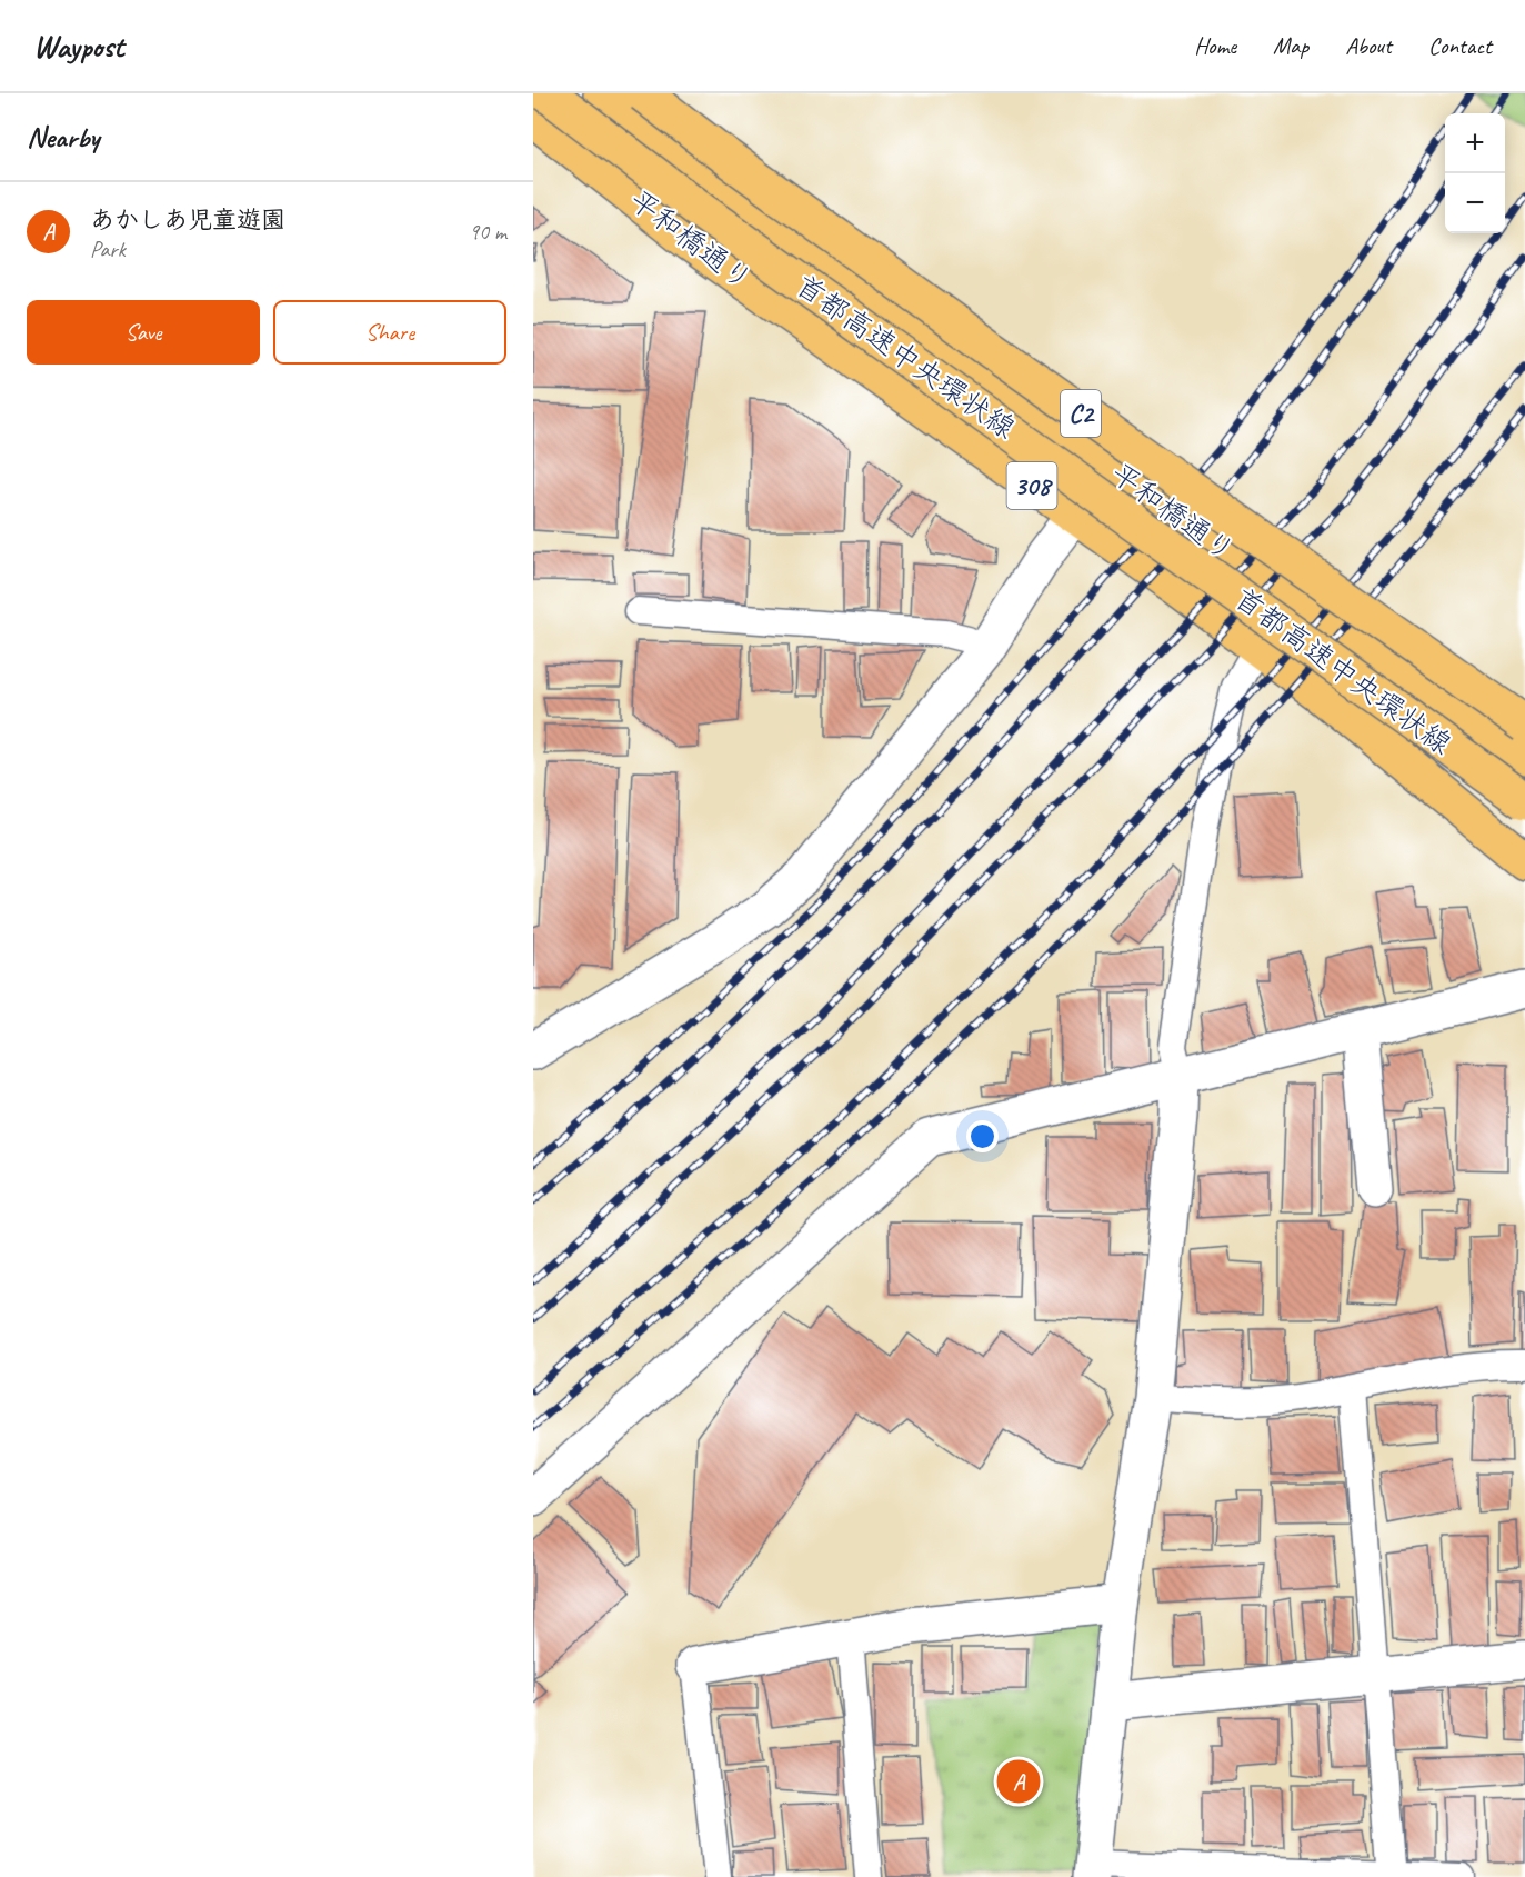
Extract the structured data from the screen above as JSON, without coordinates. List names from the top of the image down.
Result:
{
  "streets": {
    "main road": [
      "平和橋通り",
      "首都高速中央環状線",
      "C2",
      "308"
    ]
  },
  "page": {
    "header": "Waypost",
    "nav": [
      "Home",
      "Map",
      "About",
      "Contact"
    ],
    "heading": "Nearby",
    "map_buttons": ["+", "−"],
    "list": [
      {
        "mark": "A",
        "name": "あかしあ児童遊園",
        "note": "Park",
        "value": "90 m"
      }
    ],
    "buttons": ["Save", "Share"],
    "pins": "A"
  }
}
